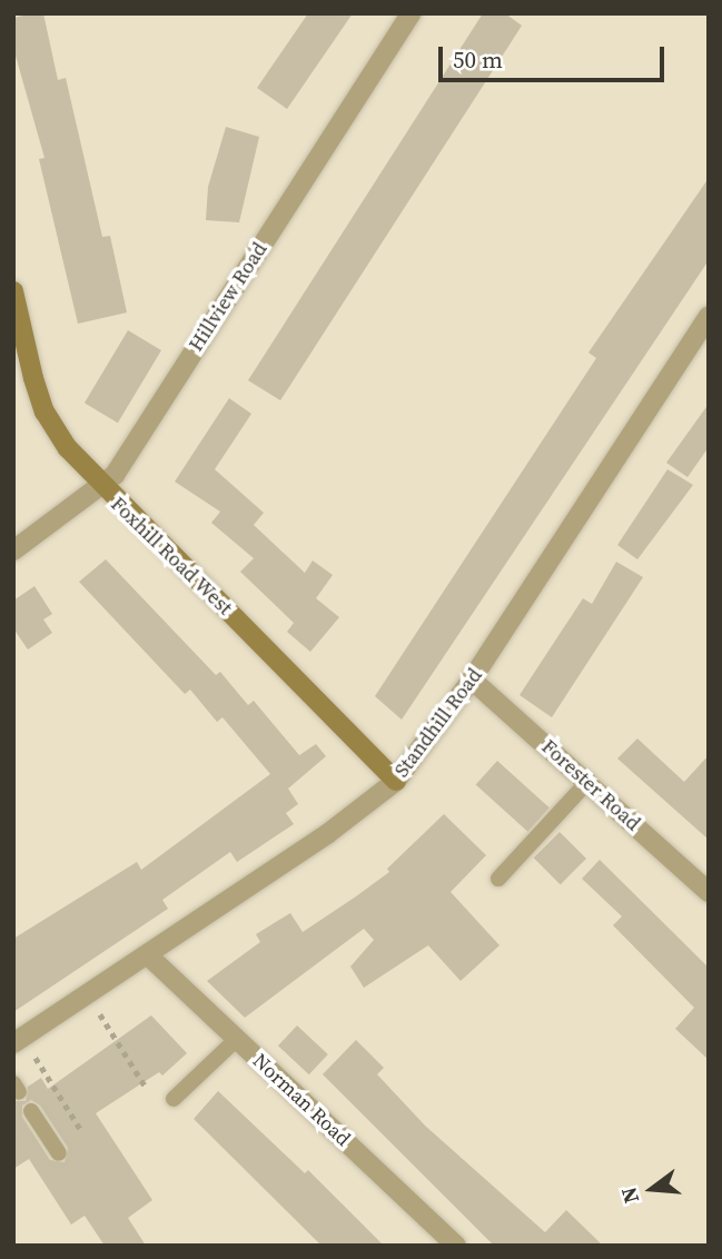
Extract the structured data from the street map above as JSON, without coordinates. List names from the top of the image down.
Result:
{
  "streets": {
    "street": [
      "Hillview Road",
      "Foxhill Road West",
      "Standhill Road",
      "Forester Road",
      "Norman Road"
    ]
  },
  "crossings": [
    ["Hillview Road", "Foxhill Road West"],
    ["Foxhill Road West", "Standhill Road"],
    ["Standhill Road", "Forester Road"],
    ["Standhill Road", "Norman Road"]
  ],
  "scale_bar": "50 m",
  "north": "left"
}
